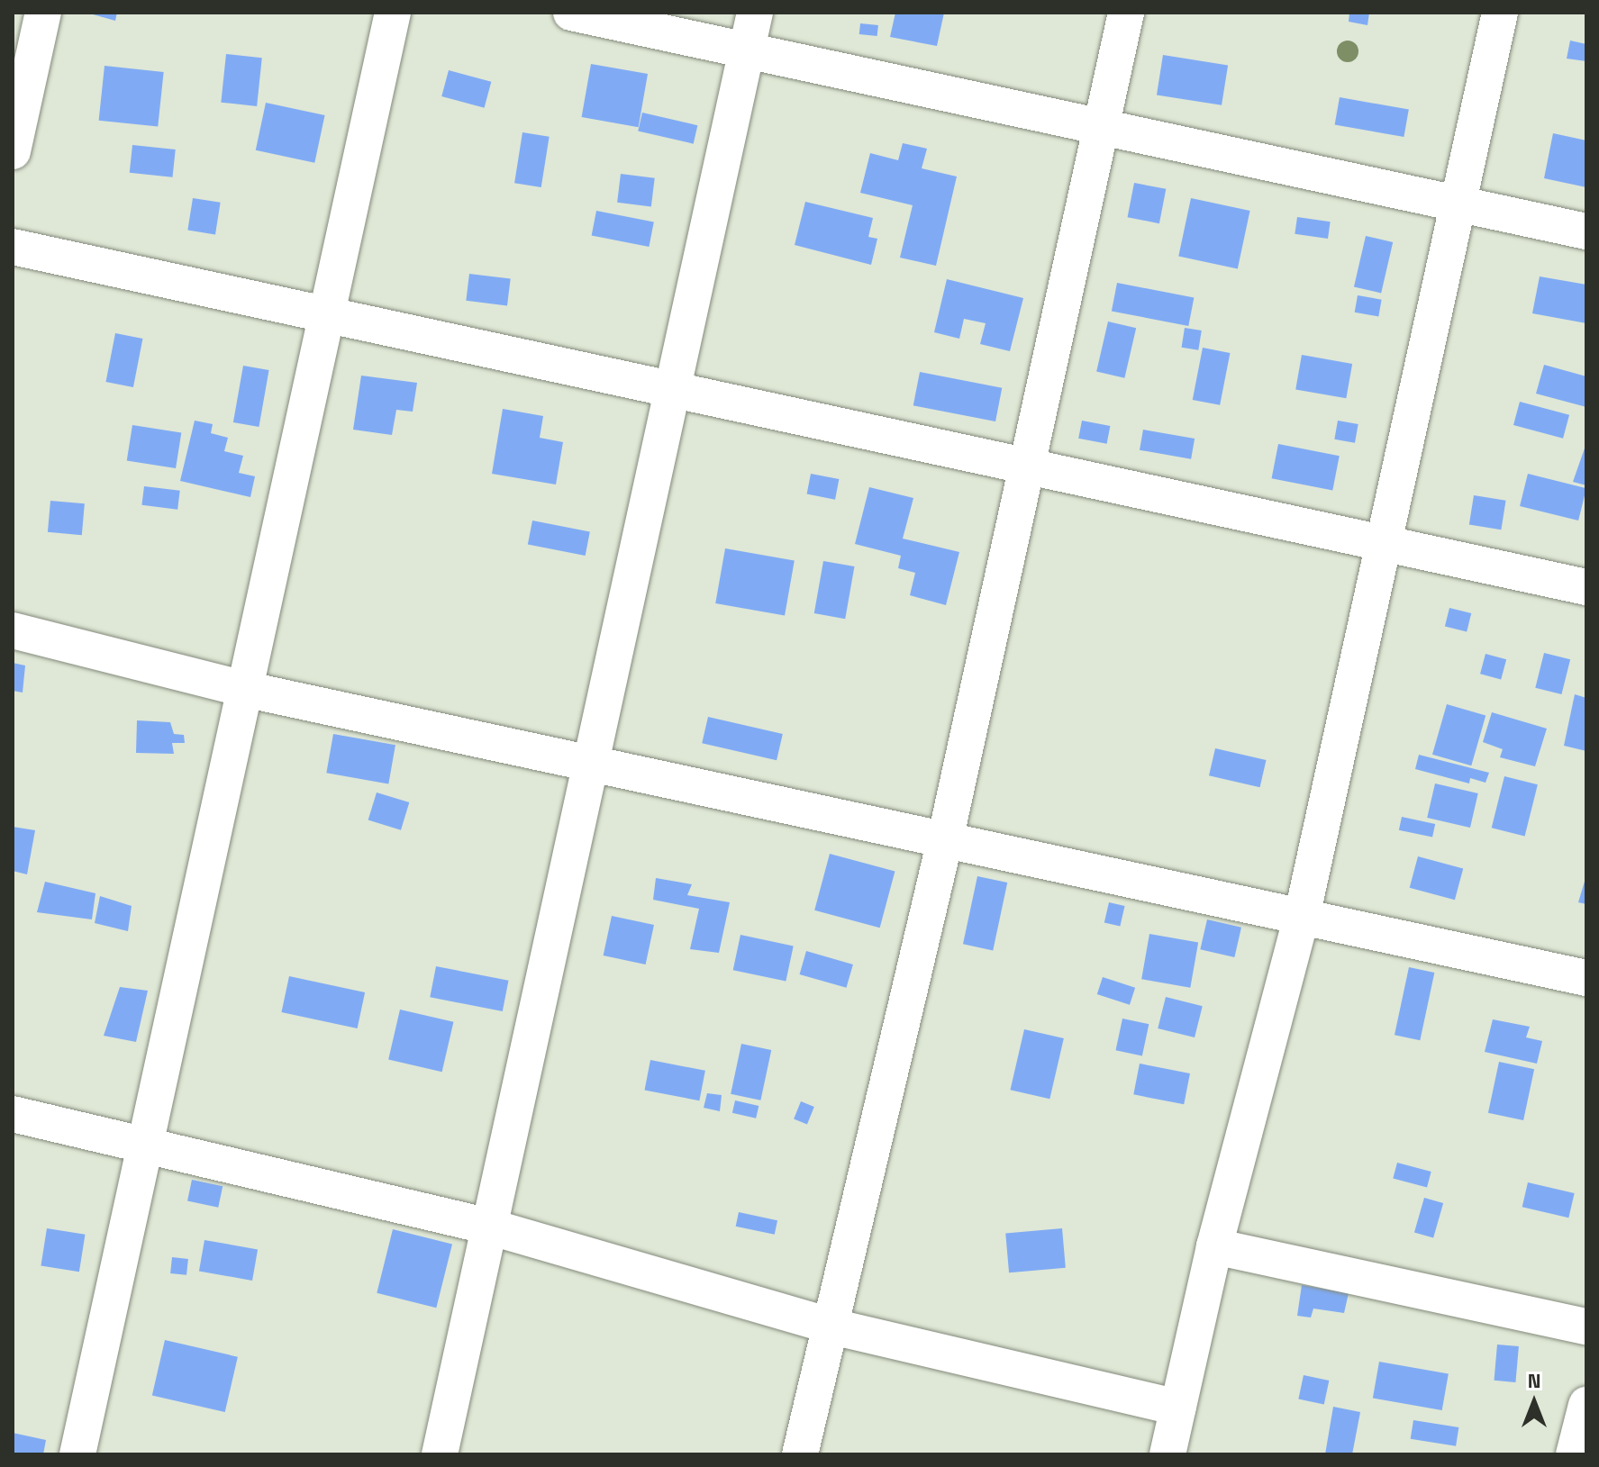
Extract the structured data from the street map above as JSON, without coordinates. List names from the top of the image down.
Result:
{
  "north": "top"
}
